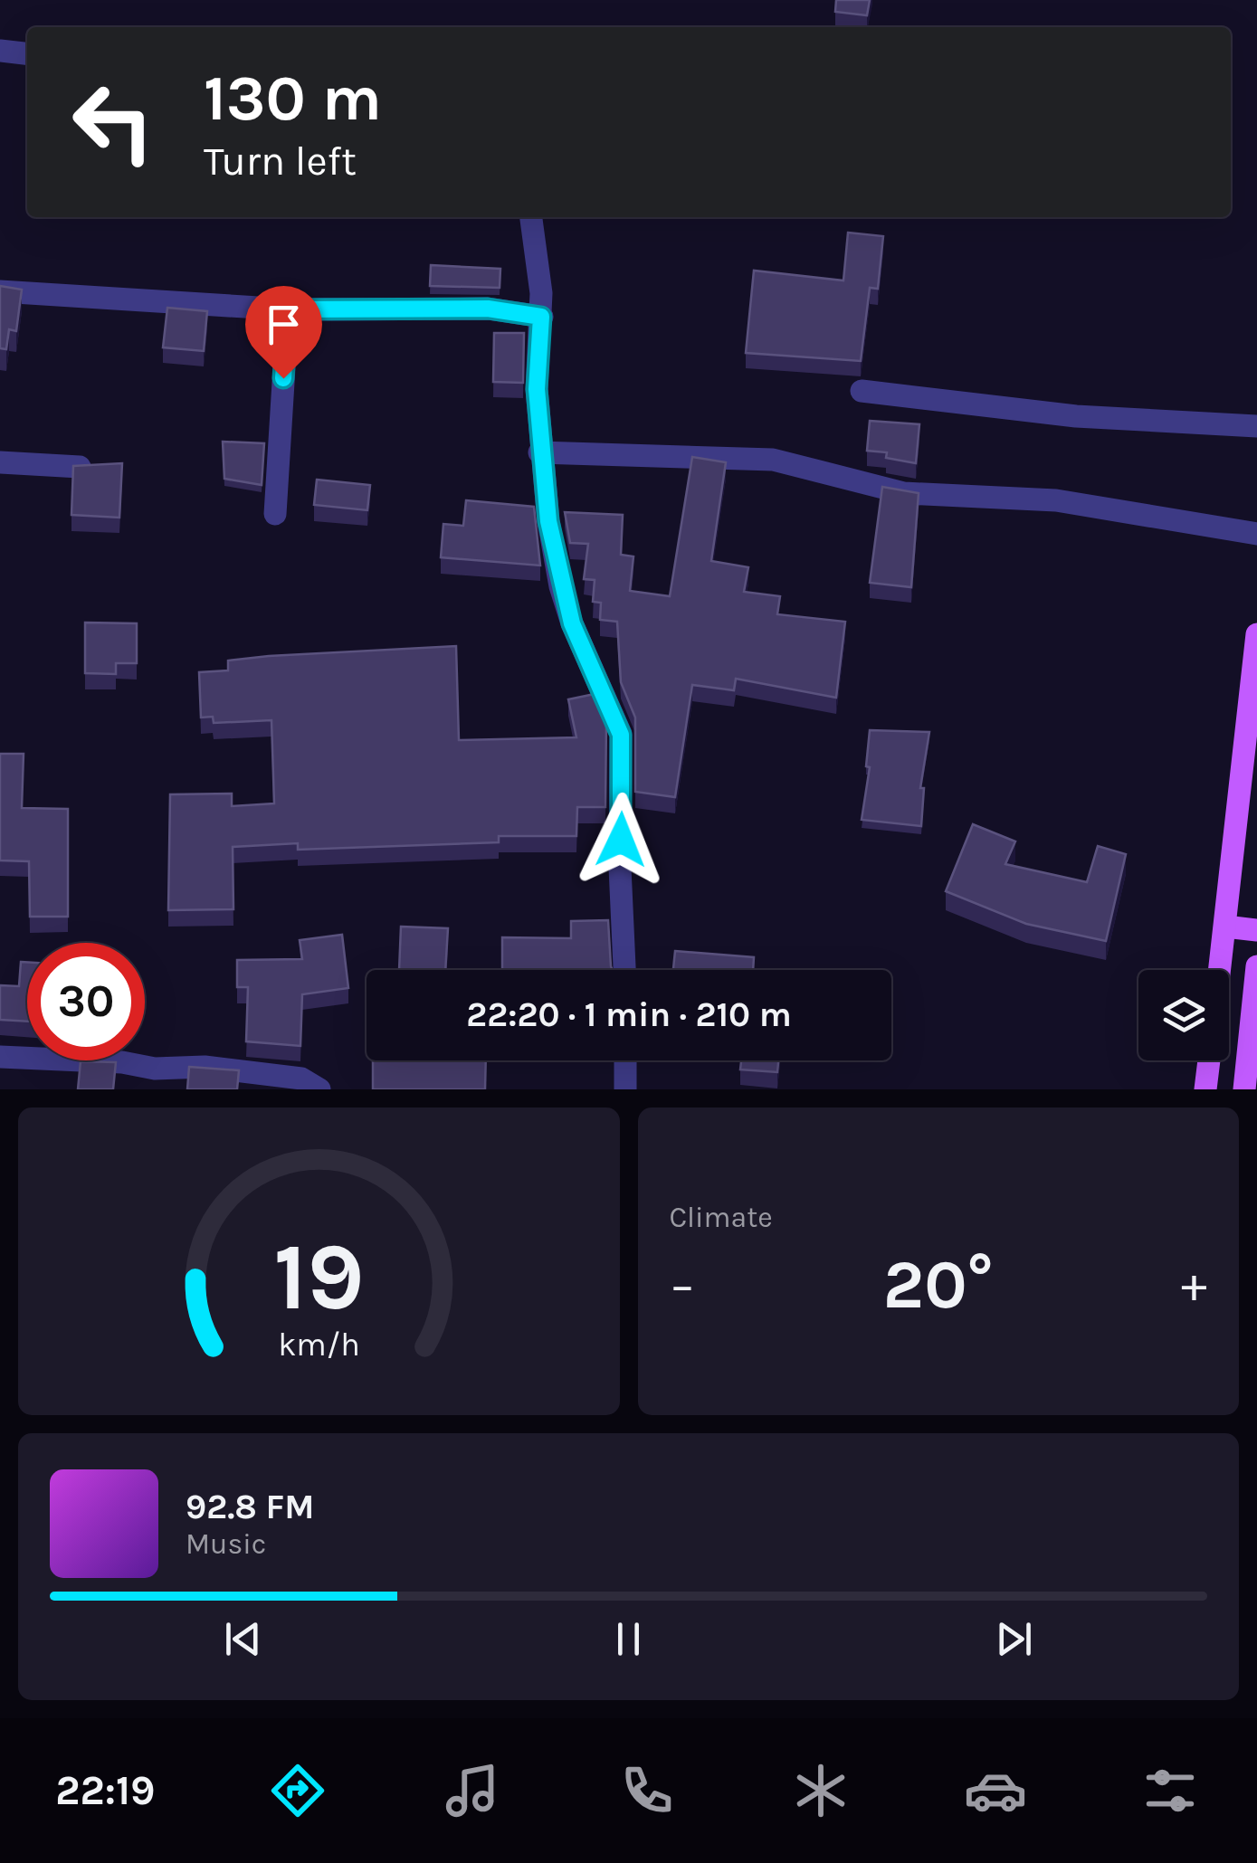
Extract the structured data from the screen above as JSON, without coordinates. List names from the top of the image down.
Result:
{
  "page": {
    "turn": ["130 m", "Turn left"],
    "limit": "30",
    "trip": "22:20 · 1 min · 210 m",
    "tile": "Climate",
    "heat": ["−", "20°", "+"],
    "song": ["92.8 FM", "Music"],
    "tabs": "22:19",
    "gauge": ["19", "km/h"]
  }
}
